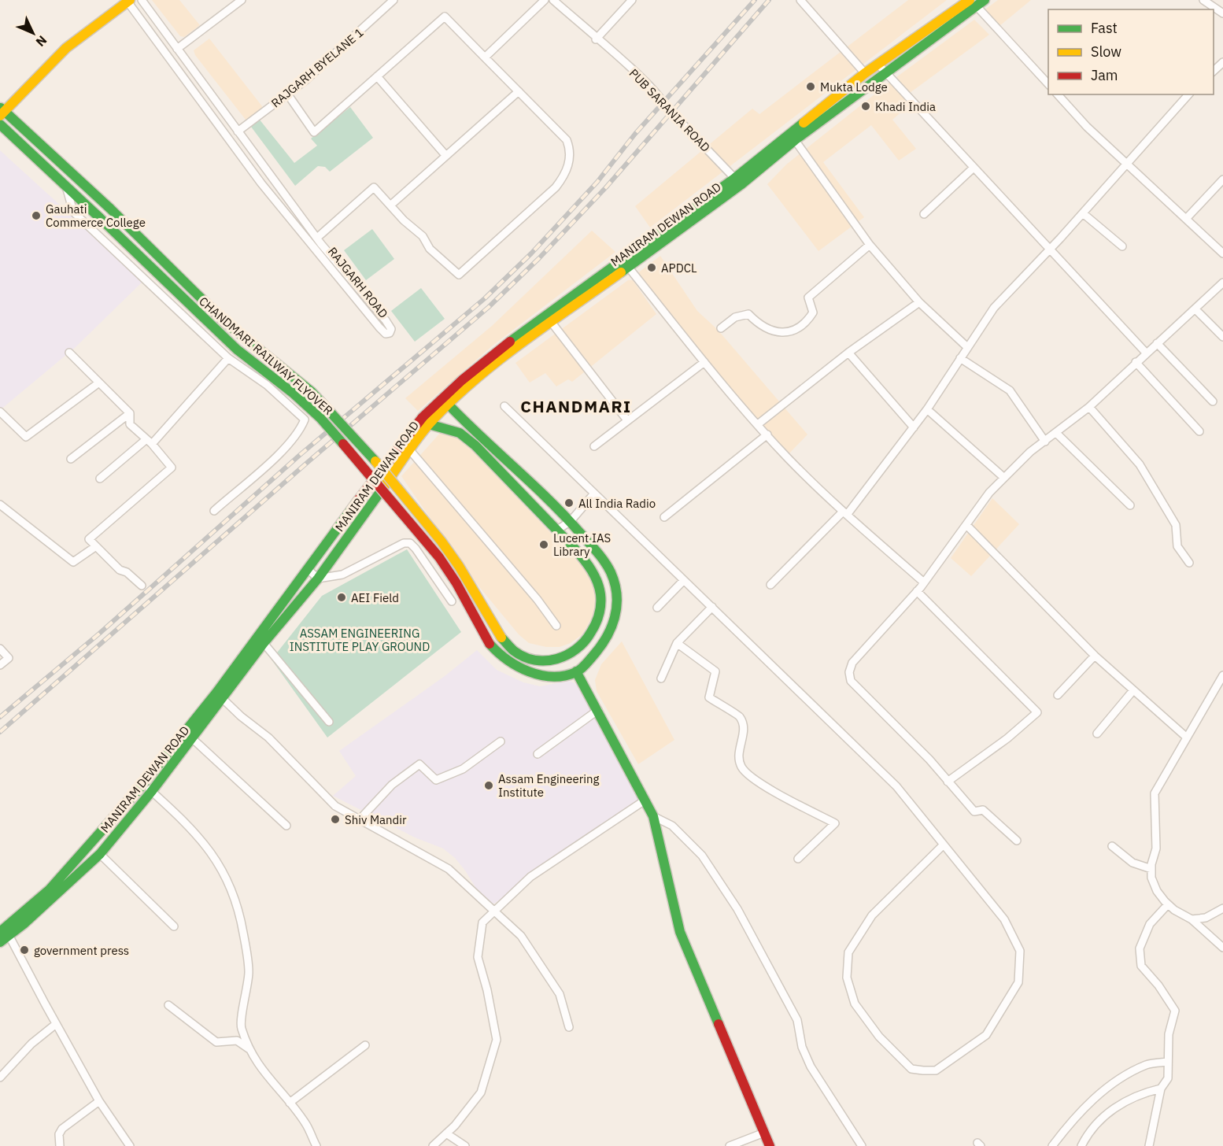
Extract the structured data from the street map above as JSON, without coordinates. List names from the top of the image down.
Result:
{
  "streets": {
    "main road": ["MANIRAM DEWAN ROAD", "CHANDMARI RAILWAY FLYOVER"],
    "street": ["RAJGARH BYELANE 1", "PUB SARANIA ROAD", "RAJGARH ROAD"]
  },
  "crossings": [
    ["RAJGARH BYELANE 1", "RAJGARH ROAD"],
    ["PUB SARANIA ROAD", "MANIRAM DEWAN ROAD"],
    ["MANIRAM DEWAN ROAD", "CHANDMARI RAILWAY FLYOVER"]
  ],
  "districts": ["CHANDMARI"],
  "parks": ["ASSAM ENGINEERING INSTITUTE PLAY GROUND"],
  "places": [
    "Mukta Lodge",
    "Khadi India",
    "Gauhati Commerce College",
    "APDCL",
    "All India Radio",
    "Lucent IAS Library",
    "AEI Field",
    "Assam Engineering Institute",
    "Shiv Mandir",
    "government press"
  ],
  "legend": ["Fast", "Slow", "Jam"],
  "north": "bottom right"
}
